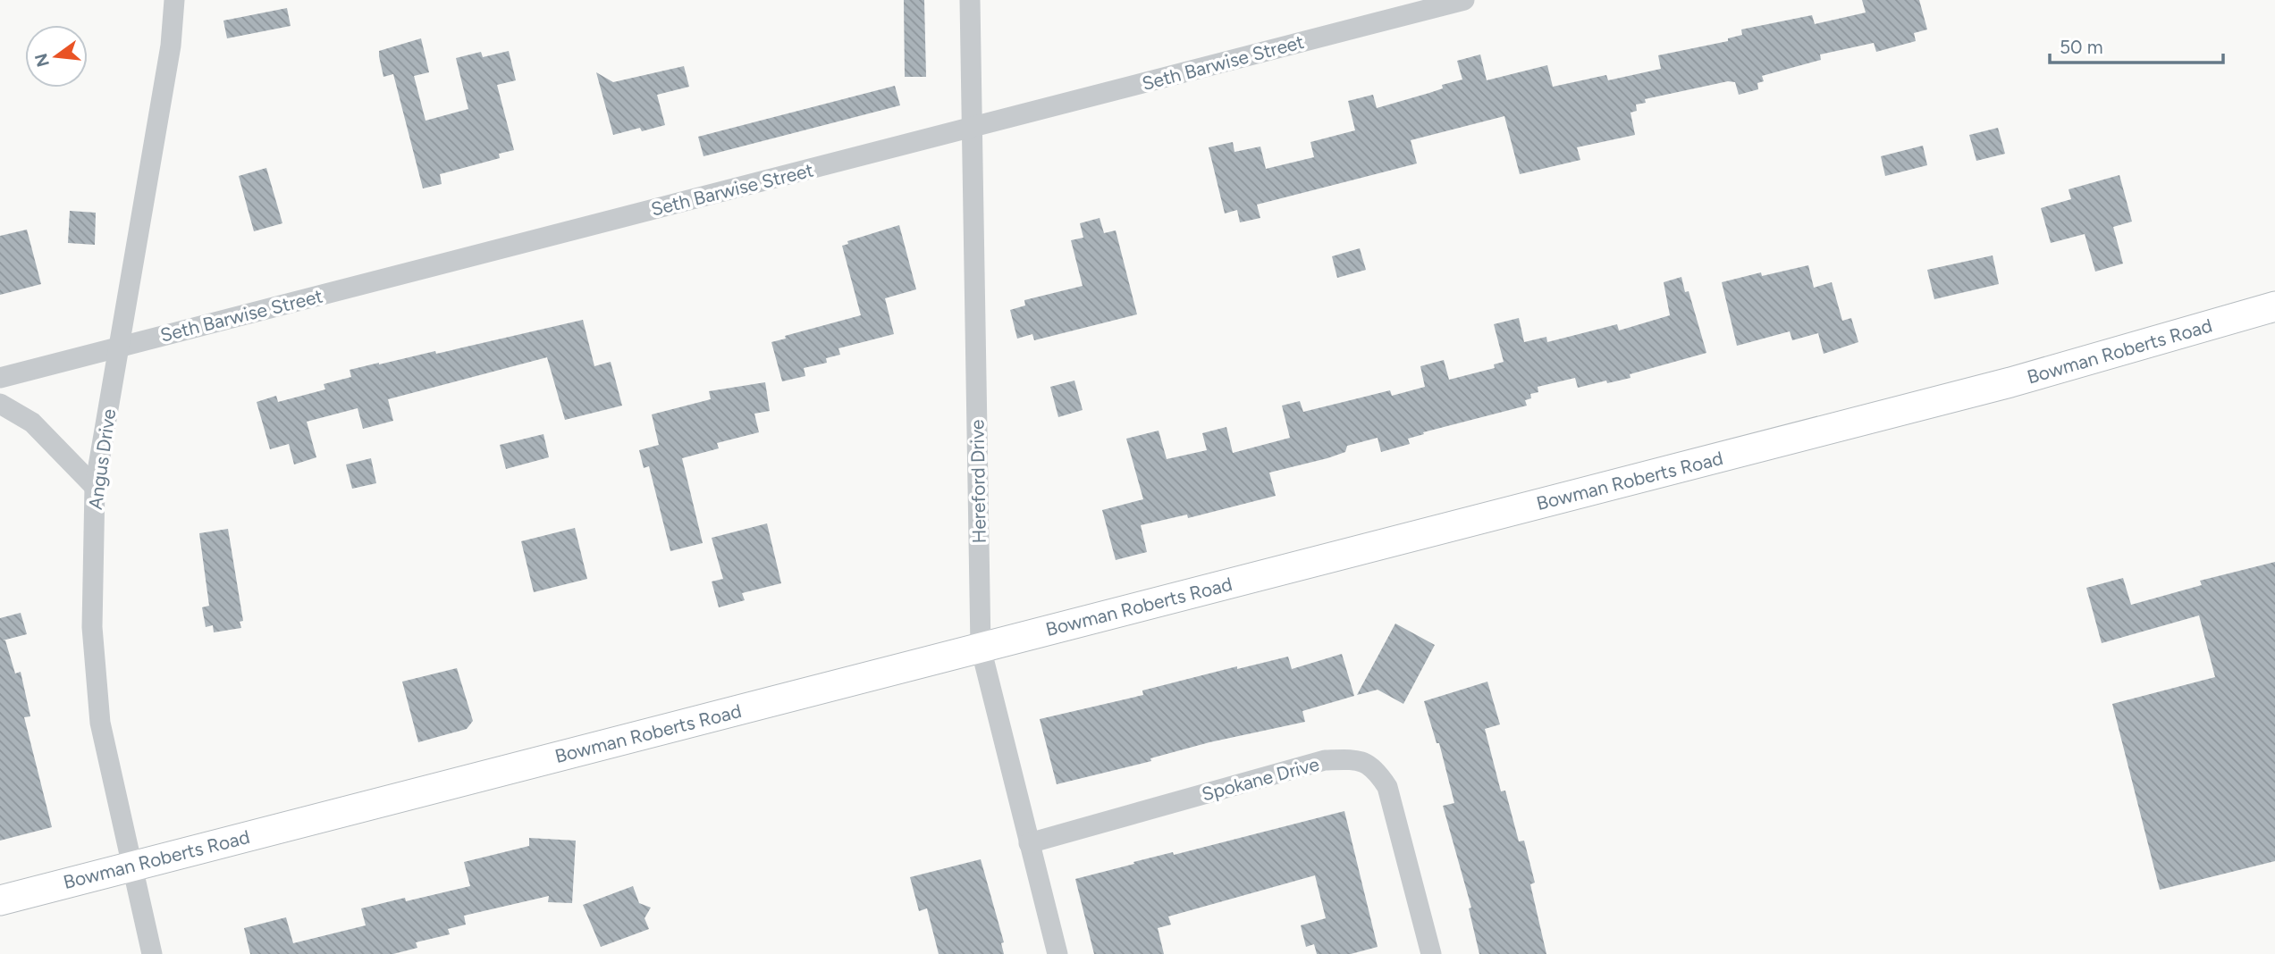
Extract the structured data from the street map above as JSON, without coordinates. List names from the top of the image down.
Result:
{
  "streets": {
    "street": [
      "Seth Barwise Street",
      "Bowman Roberts Road",
      "Angus Drive",
      "Hereford Drive",
      "Spokane Drive"
    ]
  },
  "crossings": [
    ["Seth Barwise Street", "Angus Drive"],
    ["Seth Barwise Street", "Hereford Drive"],
    ["Bowman Roberts Road", "Angus Drive"],
    ["Bowman Roberts Road", "Hereford Drive"],
    ["Hereford Drive", "Spokane Drive"]
  ],
  "scale_bar": "50 m",
  "north": "left"
}
